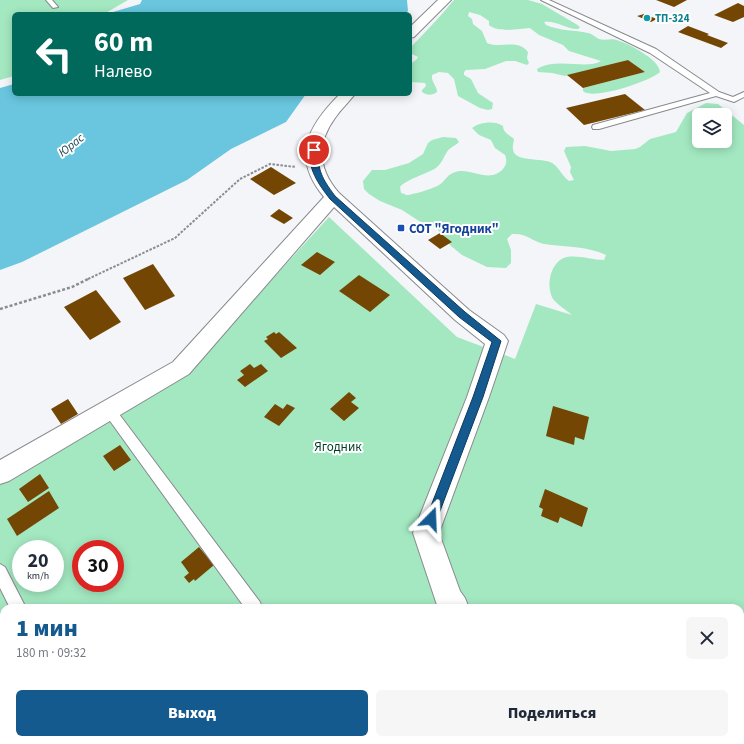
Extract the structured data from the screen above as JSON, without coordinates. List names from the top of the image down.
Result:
{
  "water": ["Юрас"],
  "parks": ["Ягодник"],
  "places": {
    "other": ["ТП-324"],
    "transit": ["СОТ \"Ягодник\""]
  },
  "page": {
    "turn": ["60 m", "Налево"],
    "speed": "20 km/h",
    "limit": "30",
    "heading": ["1 мин", "180 m · 09:32"],
    "buttons": ["Выход", "Поделиться"]
  }
}
